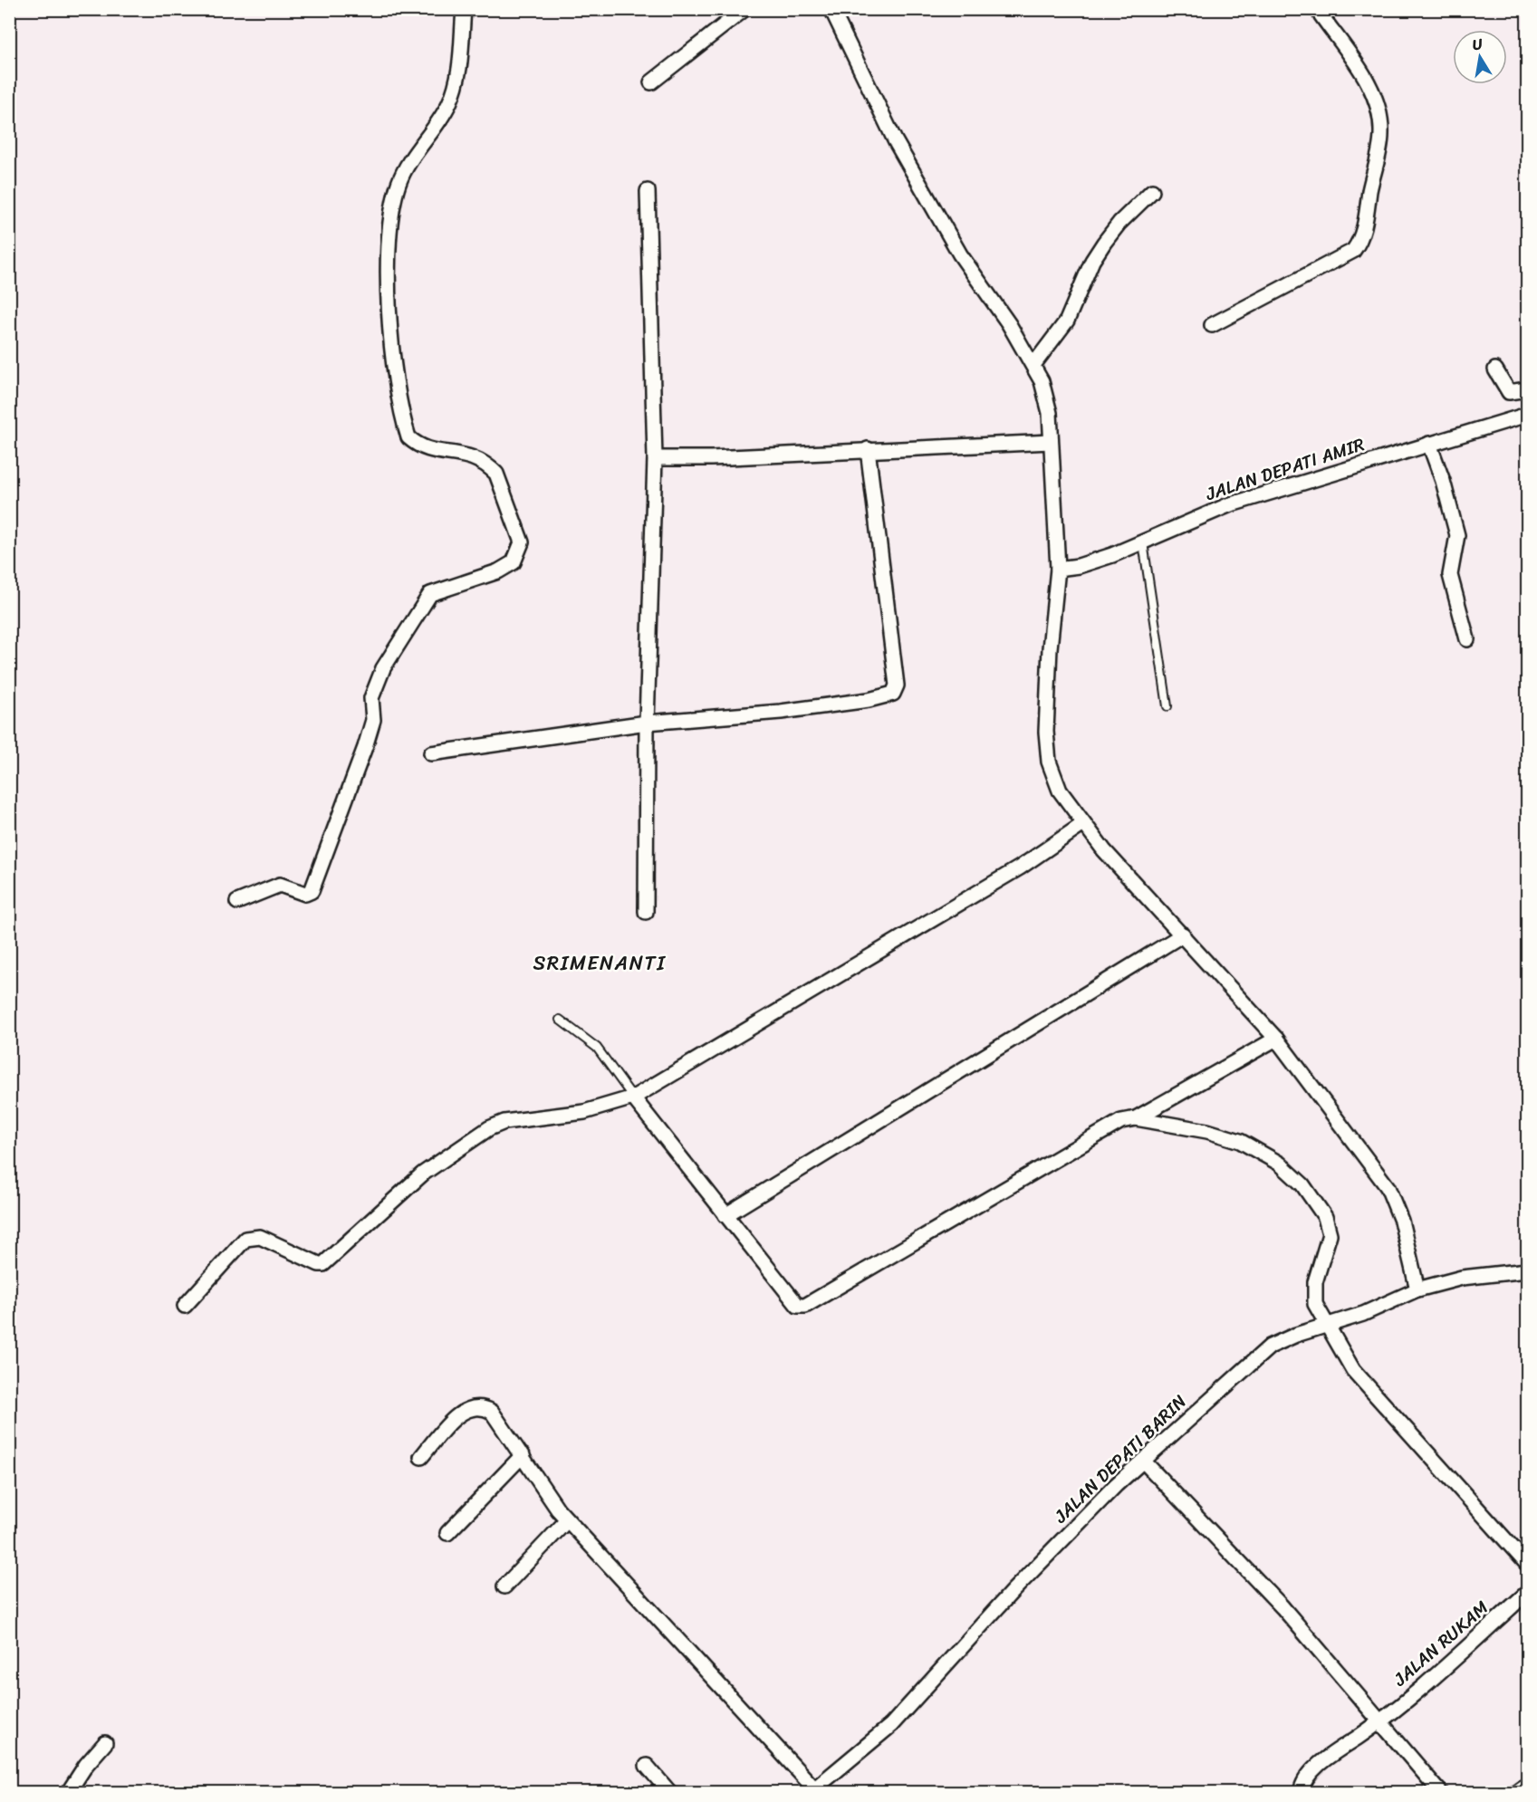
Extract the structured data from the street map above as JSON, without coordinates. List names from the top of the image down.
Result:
{
  "streets": {
    "street": ["JALAN DEPATI AMIR", "JALAN DEPATI BARIN", "JALAN RUKAM"]
  },
  "districts": ["SRIMENANTI"],
  "north": "top"
}
